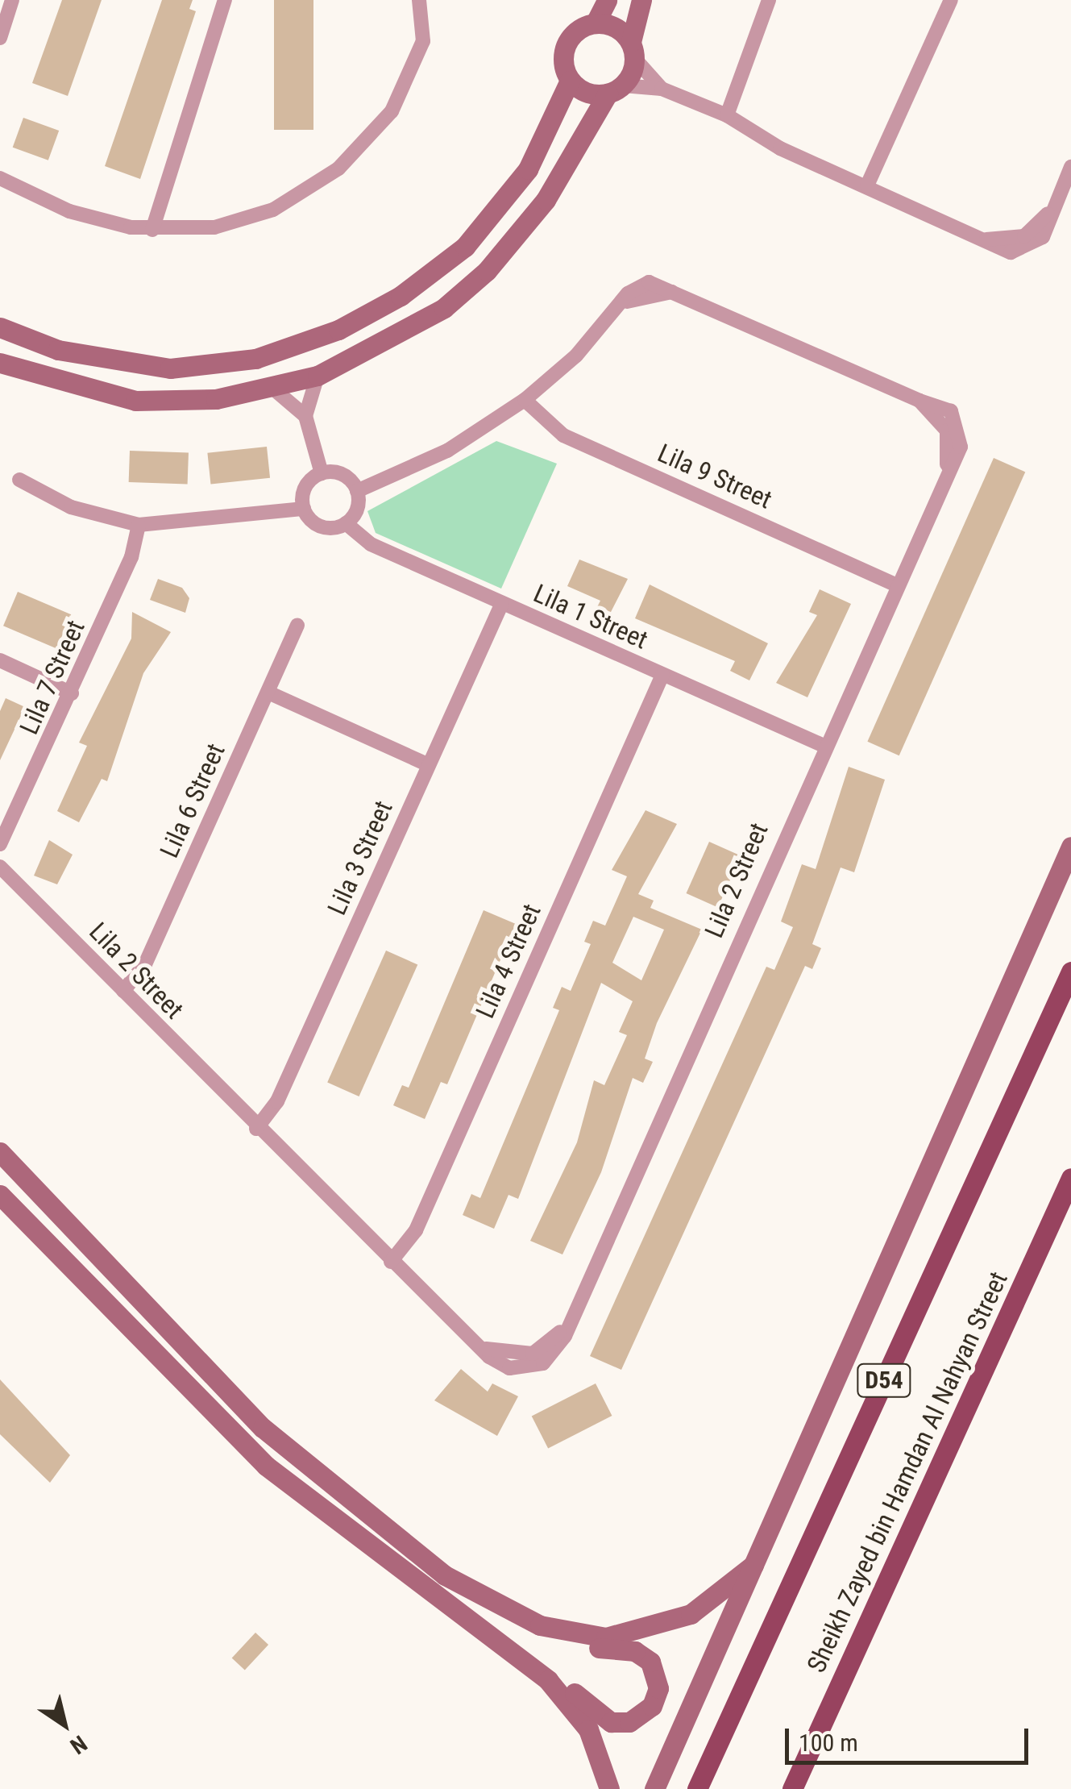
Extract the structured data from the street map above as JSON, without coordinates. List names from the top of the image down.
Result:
{
  "streets": {
    "main road": ["D54", "Sheikh Zayed bin Hamdan Al Nahyan Street"],
    "street": [
      "Lila 9 Street",
      "Lila 1 Street",
      "Lila 7 Street",
      "Lila 6 Street",
      "Lila 3 Street",
      "Lila 2 Street",
      "Lila 4 Street"
    ]
  },
  "crossings": [
    ["Lila 9 Street", "Lila 2 Street"],
    ["Lila 1 Street", "Lila 3 Street"],
    ["Lila 1 Street", "Lila 2 Street"],
    ["Lila 1 Street", "Lila 4 Street"],
    ["Lila 6 Street", "Lila 2 Street"],
    ["Lila 3 Street", "Lila 2 Street"],
    ["Lila 2 Street", "Lila 4 Street"]
  ],
  "scale_bar": "100 m",
  "north": "bottom right"
}
